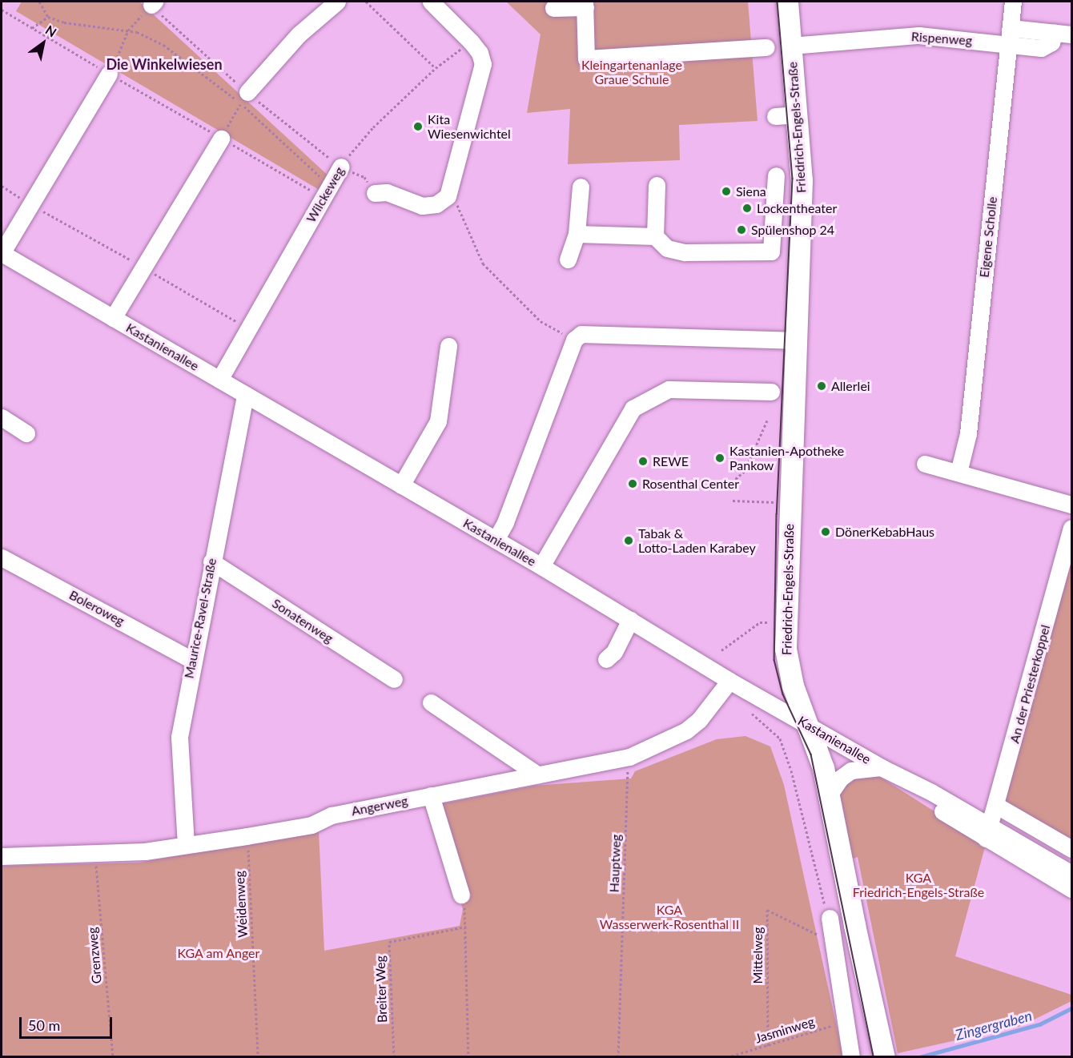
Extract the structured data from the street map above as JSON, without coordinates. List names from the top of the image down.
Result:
{
  "streets": {
    "main road": ["Friedrich-Engels-Straße"],
    "street": [
      "Rispenweg",
      "Wilckeweg",
      "Eigene Scholle",
      "Kastanienallee",
      "Boleroweg",
      "Maurice-Ravel-Straße",
      "Sonatenweg",
      "An der Priesterkoppel",
      "Angerweg"
    ],
    "path": [
      "Hauptweg",
      "Weidenweg",
      "Grenzweg",
      "Mittelweg",
      "Breiter Weg",
      "Jasminweg"
    ]
  },
  "crossings": [
    ["Rispenweg", "Friedrich-Engels-Straße"],
    ["Rispenweg", "Eigene Scholle"],
    ["Friedrich-Engels-Straße", "Kastanienallee"],
    ["Wilckeweg", "Kastanienallee"],
    ["Kastanienallee", "Maurice-Ravel-Straße"],
    ["Kastanienallee", "An der Priesterkoppel"],
    ["Kastanienallee", "Angerweg"],
    ["Boleroweg", "Maurice-Ravel-Straße"],
    ["Maurice-Ravel-Straße", "Sonatenweg"],
    ["Maurice-Ravel-Straße", "Angerweg"],
    ["Angerweg", "Hauptweg"],
    ["Angerweg", "Weidenweg"],
    ["Angerweg", "Grenzweg"],
    ["Mittelweg", "Jasminweg"]
  ],
  "districts": ["Die Winkelwiesen"],
  "water": ["Zingergraben"],
  "parks": [
    "Kleingartenanlage Graue Schule",
    "KGA Friedrich-Engels-Straße",
    "KGA Wasserwerk-Rosenthal II",
    "KGA am Anger"
  ],
  "places": [
    "Kita Wiesenwichtel",
    "Siena",
    "Lockentheater",
    "Spülenshop 24",
    "Allerlei",
    "Kastanien-Apotheke Pankow",
    "REWE",
    "Rosenthal Center",
    "DönerKebabHaus",
    "Tabak & Lotto-Laden Karabey"
  ],
  "scale_bar": "50 m",
  "north": "top right"
}
